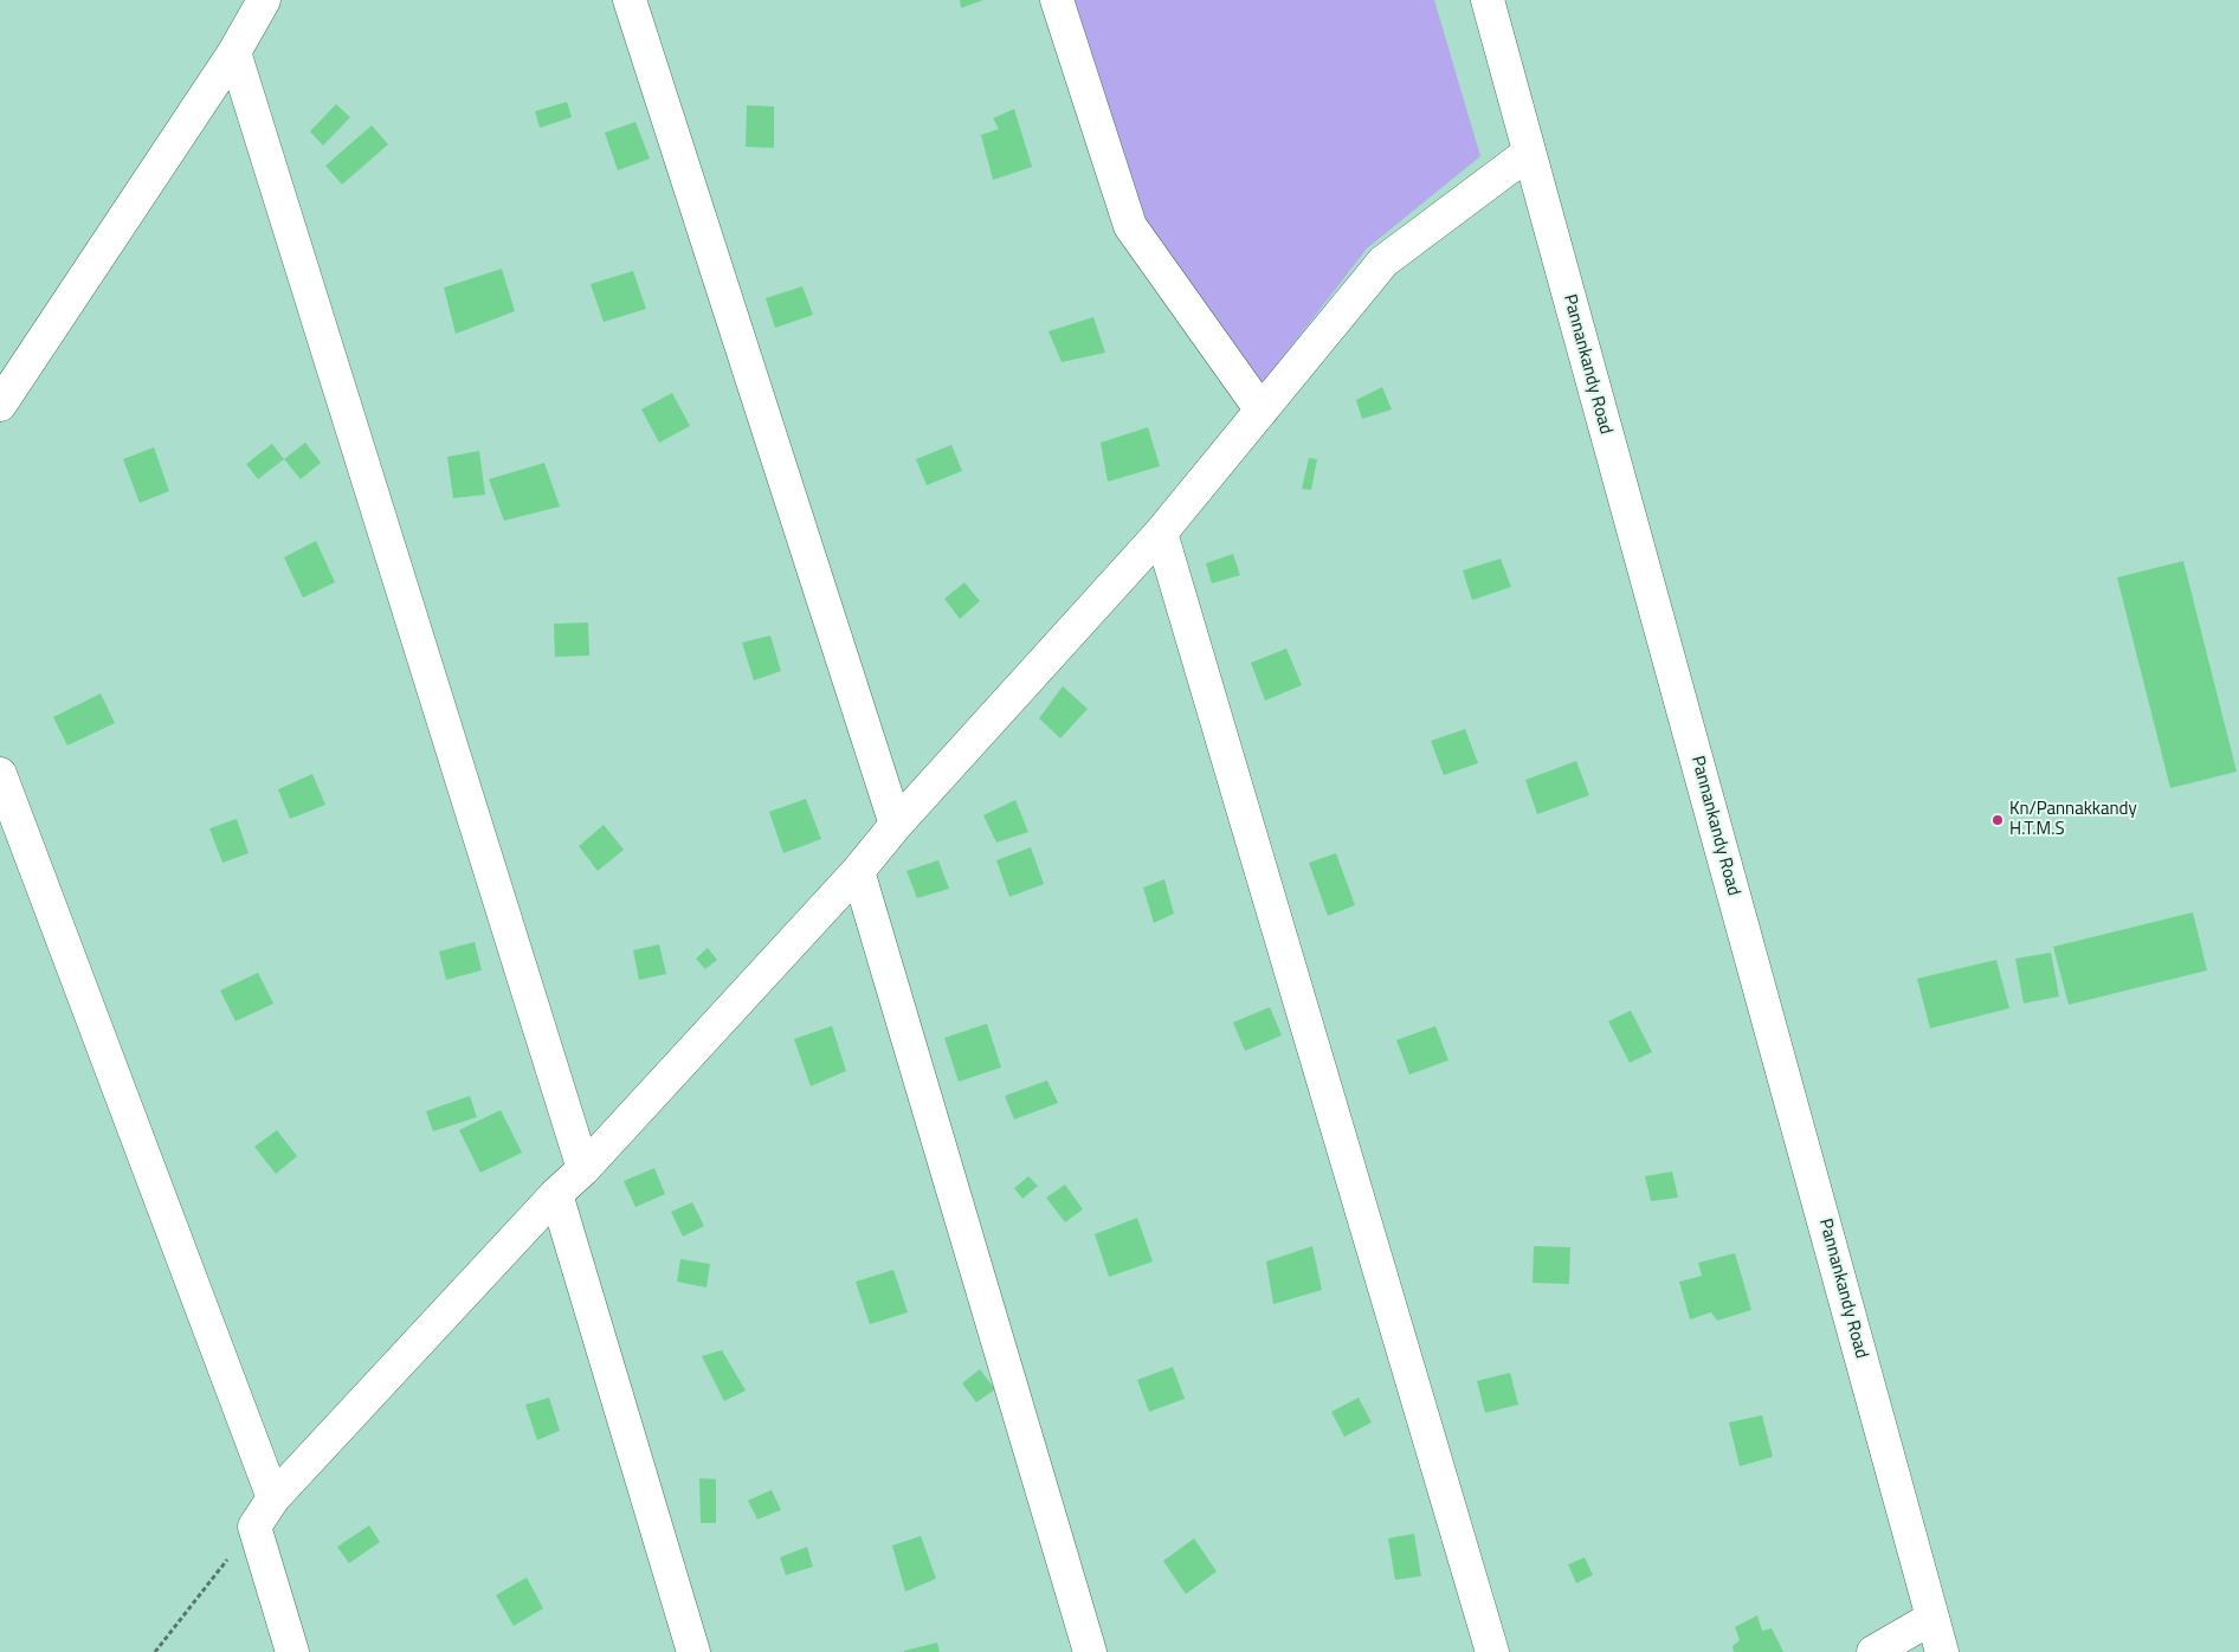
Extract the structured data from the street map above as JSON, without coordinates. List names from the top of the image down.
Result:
{
  "streets": {
    "street": ["Pannankandy Road"]
  },
  "places": ["Kn/Pannakkandy H.T.M.S"]
}
